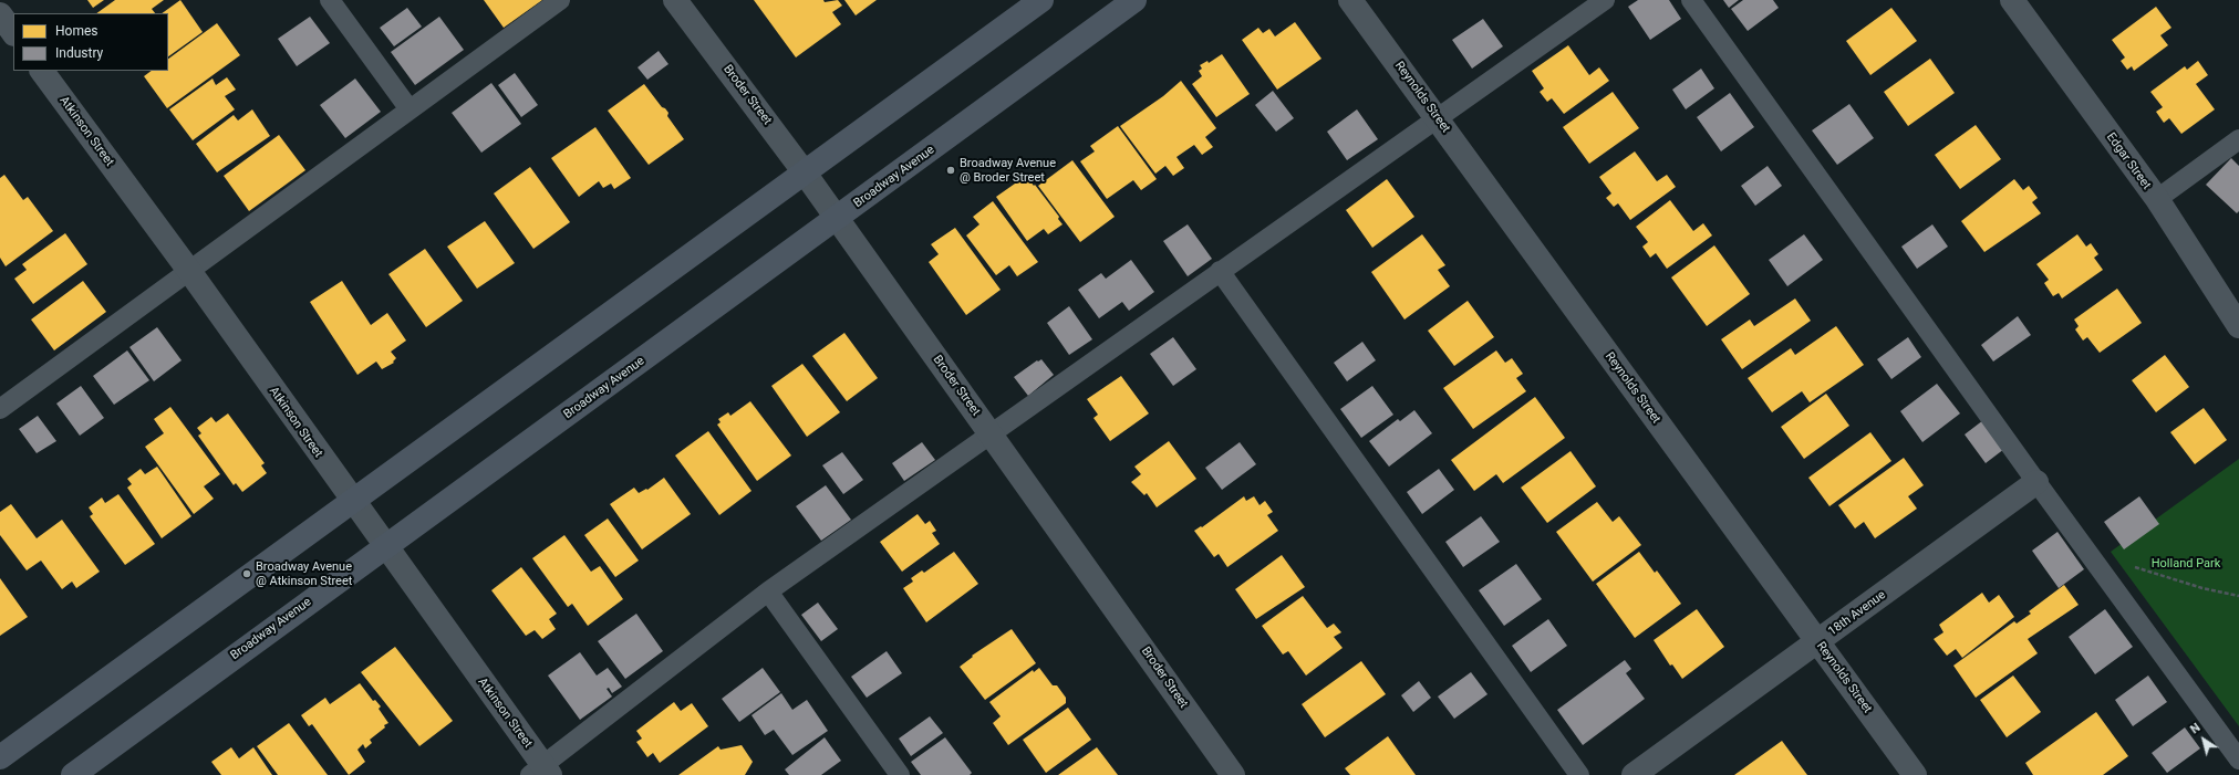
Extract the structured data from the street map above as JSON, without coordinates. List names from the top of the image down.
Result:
{
  "streets": {
    "street": [
      "Broder Street",
      "Reynolds Street",
      "Atkinson Street",
      "Edgar Street",
      "Broadway Avenue",
      "18th Avenue"
    ]
  },
  "crossings": [
    ["Broder Street", "Broadway Avenue"],
    ["Reynolds Street", "18th Avenue"],
    ["Atkinson Street", "Broadway Avenue"]
  ],
  "parks": ["Holland Park"],
  "places": ["Broadway Avenue @ Broder Street", "Broadway Avenue @ Atkinson Street"],
  "legend": ["Homes", "Industry"],
  "north": "top left"
}
